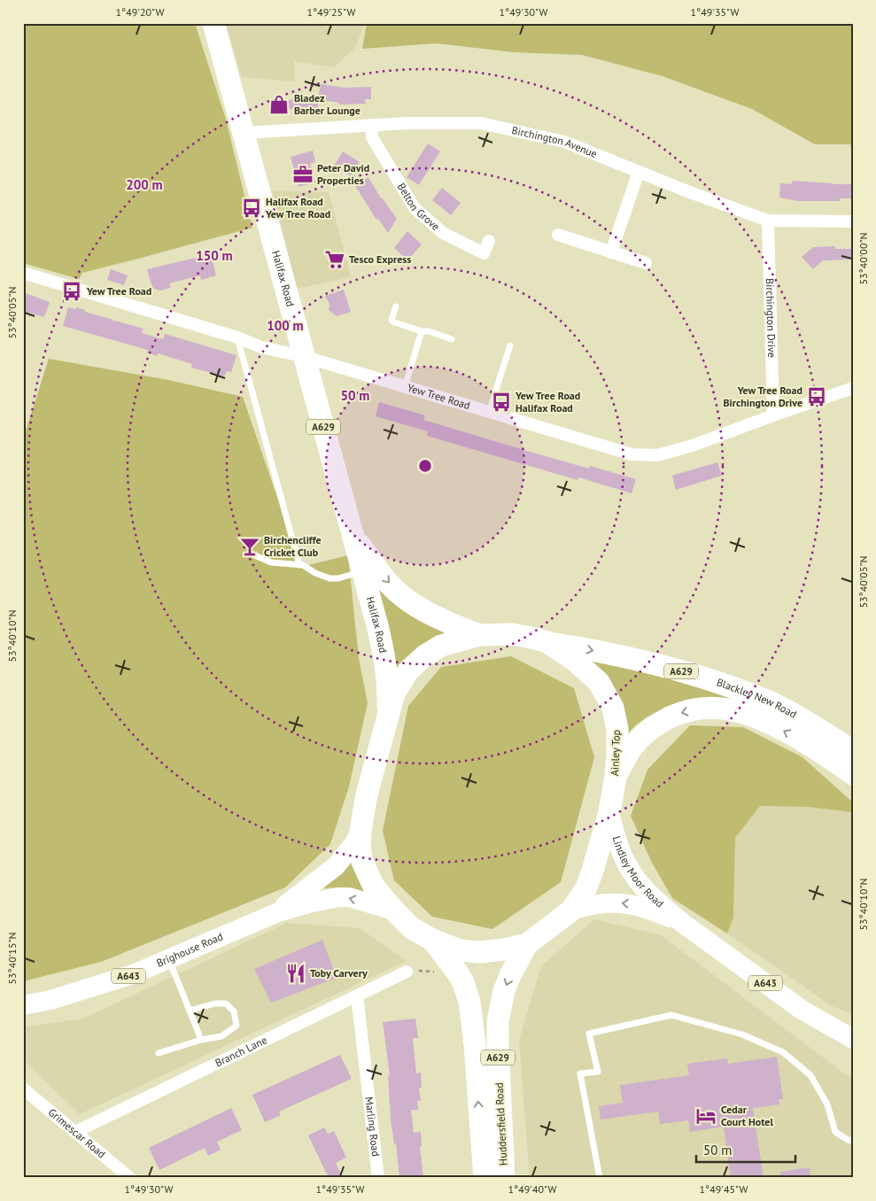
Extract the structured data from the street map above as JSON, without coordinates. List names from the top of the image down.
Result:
{
  "streets": {
    "highway": [
      "Halifax Road",
      "A629",
      "Blackley New Road",
      "Ainley Top",
      "Huddersfield Road"
    ],
    "main road": ["Lindley Moor Road", "Brighouse Road", "A643"],
    "street": [
      "Birchington Avenue",
      "Belton Grove",
      "Birchington Drive",
      "Yew Tree Road",
      "Branch Lane",
      "Marling Road",
      "Grimescar Road"
    ]
  },
  "crossings": [
    ["Birchington Avenue", "Belton Grove"],
    ["Birchington Avenue", "Halifax Road"],
    ["Birchington Avenue", "Birchington Drive"],
    ["Halifax Road", "Yew Tree Road"],
    ["Halifax Road", "Ainley Top"],
    ["Birchington Drive", "Yew Tree Road"],
    ["Blackley New Road", "Ainley Top"],
    ["Ainley Top", "Lindley Moor Road"],
    ["Ainley Top", "A643"],
    ["Ainley Top", "Huddersfield Road"],
    ["Brighouse Road", "A643"],
    ["Branch Lane", "Marling Road"],
    ["Branch Lane", "Grimescar Road"]
  ],
  "places": {
    "shop": ["Bladez Barber Lounge"],
    "office": ["Peter David Properties"],
    "bus stop": [
      "Halifax Road Yew Tree Road",
      "Yew Tree Road",
      "Yew Tree Road Birchington Drive",
      "Yew Tree Road Halifax Road"
    ],
    "supermarket": ["Tesco Express"],
    "bar": ["Birchencliffe Cricket Club"],
    "restaurant": ["Toby Carvery"],
    "hotel": ["Cedar Court Hotel"]
  },
  "scale_bar": "50 m",
  "coordinates": [
    "1°49'20\"W",
    "1°49'25\"W",
    "1°49'30\"W",
    "1°49'35\"W",
    "53°40'00\"N",
    "53°40'05\"N",
    "53°40'10\"N",
    "53°40'15\"N",
    "1°49'40\"W",
    "1°49'45\"W"
  ],
  "rings": [
    "200 m",
    "150 m",
    "100 m",
    "50 m"
  ]
}
